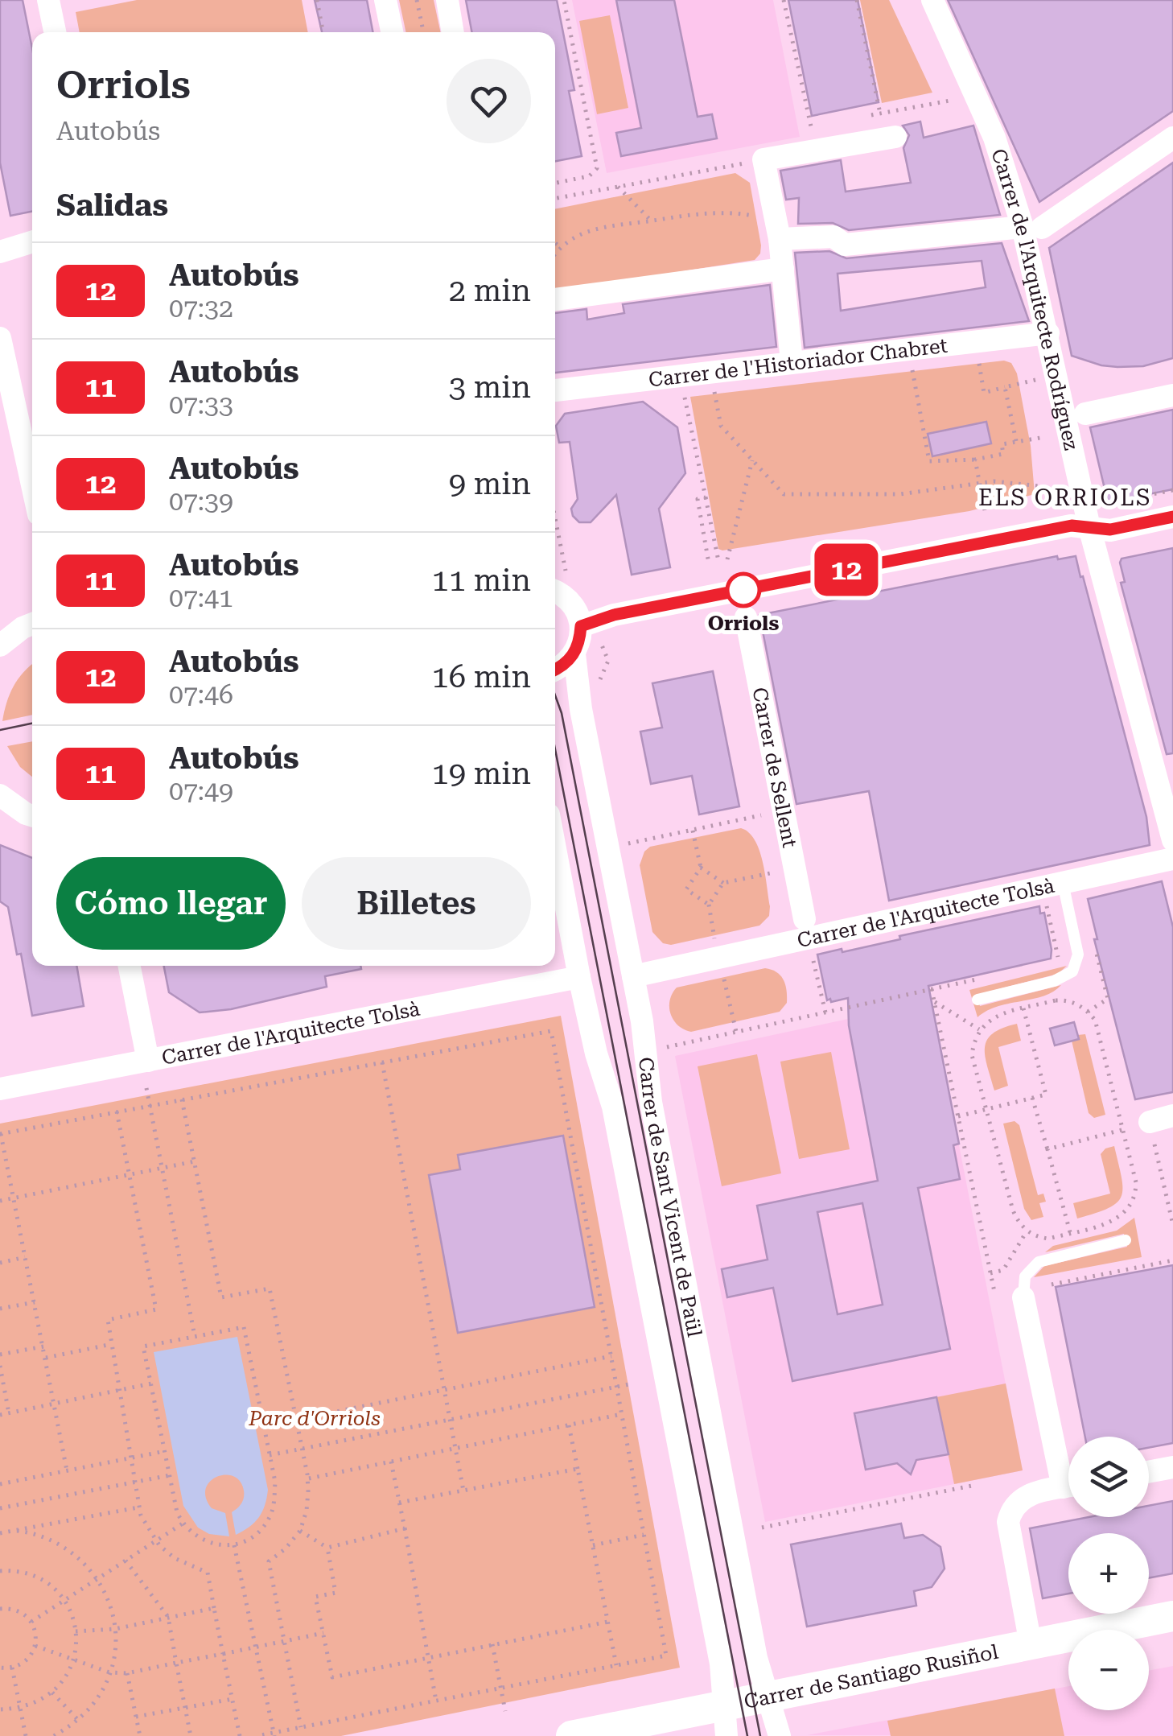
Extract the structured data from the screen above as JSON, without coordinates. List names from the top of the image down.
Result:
{
  "streets": {
    "street": [
      "Carrer de l'Arquitecte Rodríguez",
      "Carrer de l'Historiador Chabret",
      "Carrer de Sellent",
      "Carrer de l'Arquitecte Tolsà",
      "Carrer de Sant Vicent de Paül",
      "Carrer de Santiago Rusiñol"
    ]
  },
  "crossings": [
    ["Carrer de l'Arquitecte Rodríguez", "Carrer de l'Historiador Chabret"],
    ["Carrer de l'Arquitecte Tolsà", "Carrer de Sant Vicent de Paül"],
    ["Carrer de Sant Vicent de Paül", "Carrer de Santiago Rusiñol"]
  ],
  "districts": ["ELS ORRIOLS"],
  "parks": ["Parc d'Orriols"],
  "places": ["Orriols"],
  "lines": ["bus line 12"],
  "page": {
    "on_map": "12",
    "heading": [
      ["Orriols", "Autobús"],
      "Salidas"
    ],
    "list": [
      {
        "mark": "12",
        "name": "Autobús",
        "note": "07:32",
        "value": "2 min"
      },
      {
        "mark": "11",
        "name": "Autobús",
        "note": "07:33",
        "value": "3 min"
      },
      {
        "mark": "12",
        "name": "Autobús",
        "note": "07:39",
        "value": "9 min"
      },
      {
        "mark": "11",
        "name": "Autobús",
        "note": "07:41",
        "value": "11 min"
      },
      {
        "mark": "12",
        "name": "Autobús",
        "note": "07:46",
        "value": "16 min"
      },
      {
        "mark": "11",
        "name": "Autobús",
        "note": "07:49",
        "value": "19 min"
      }
    ],
    "buttons": ["Cómo llegar", "Billetes"],
    "map_buttons": ["+", "−"]
  }
}
